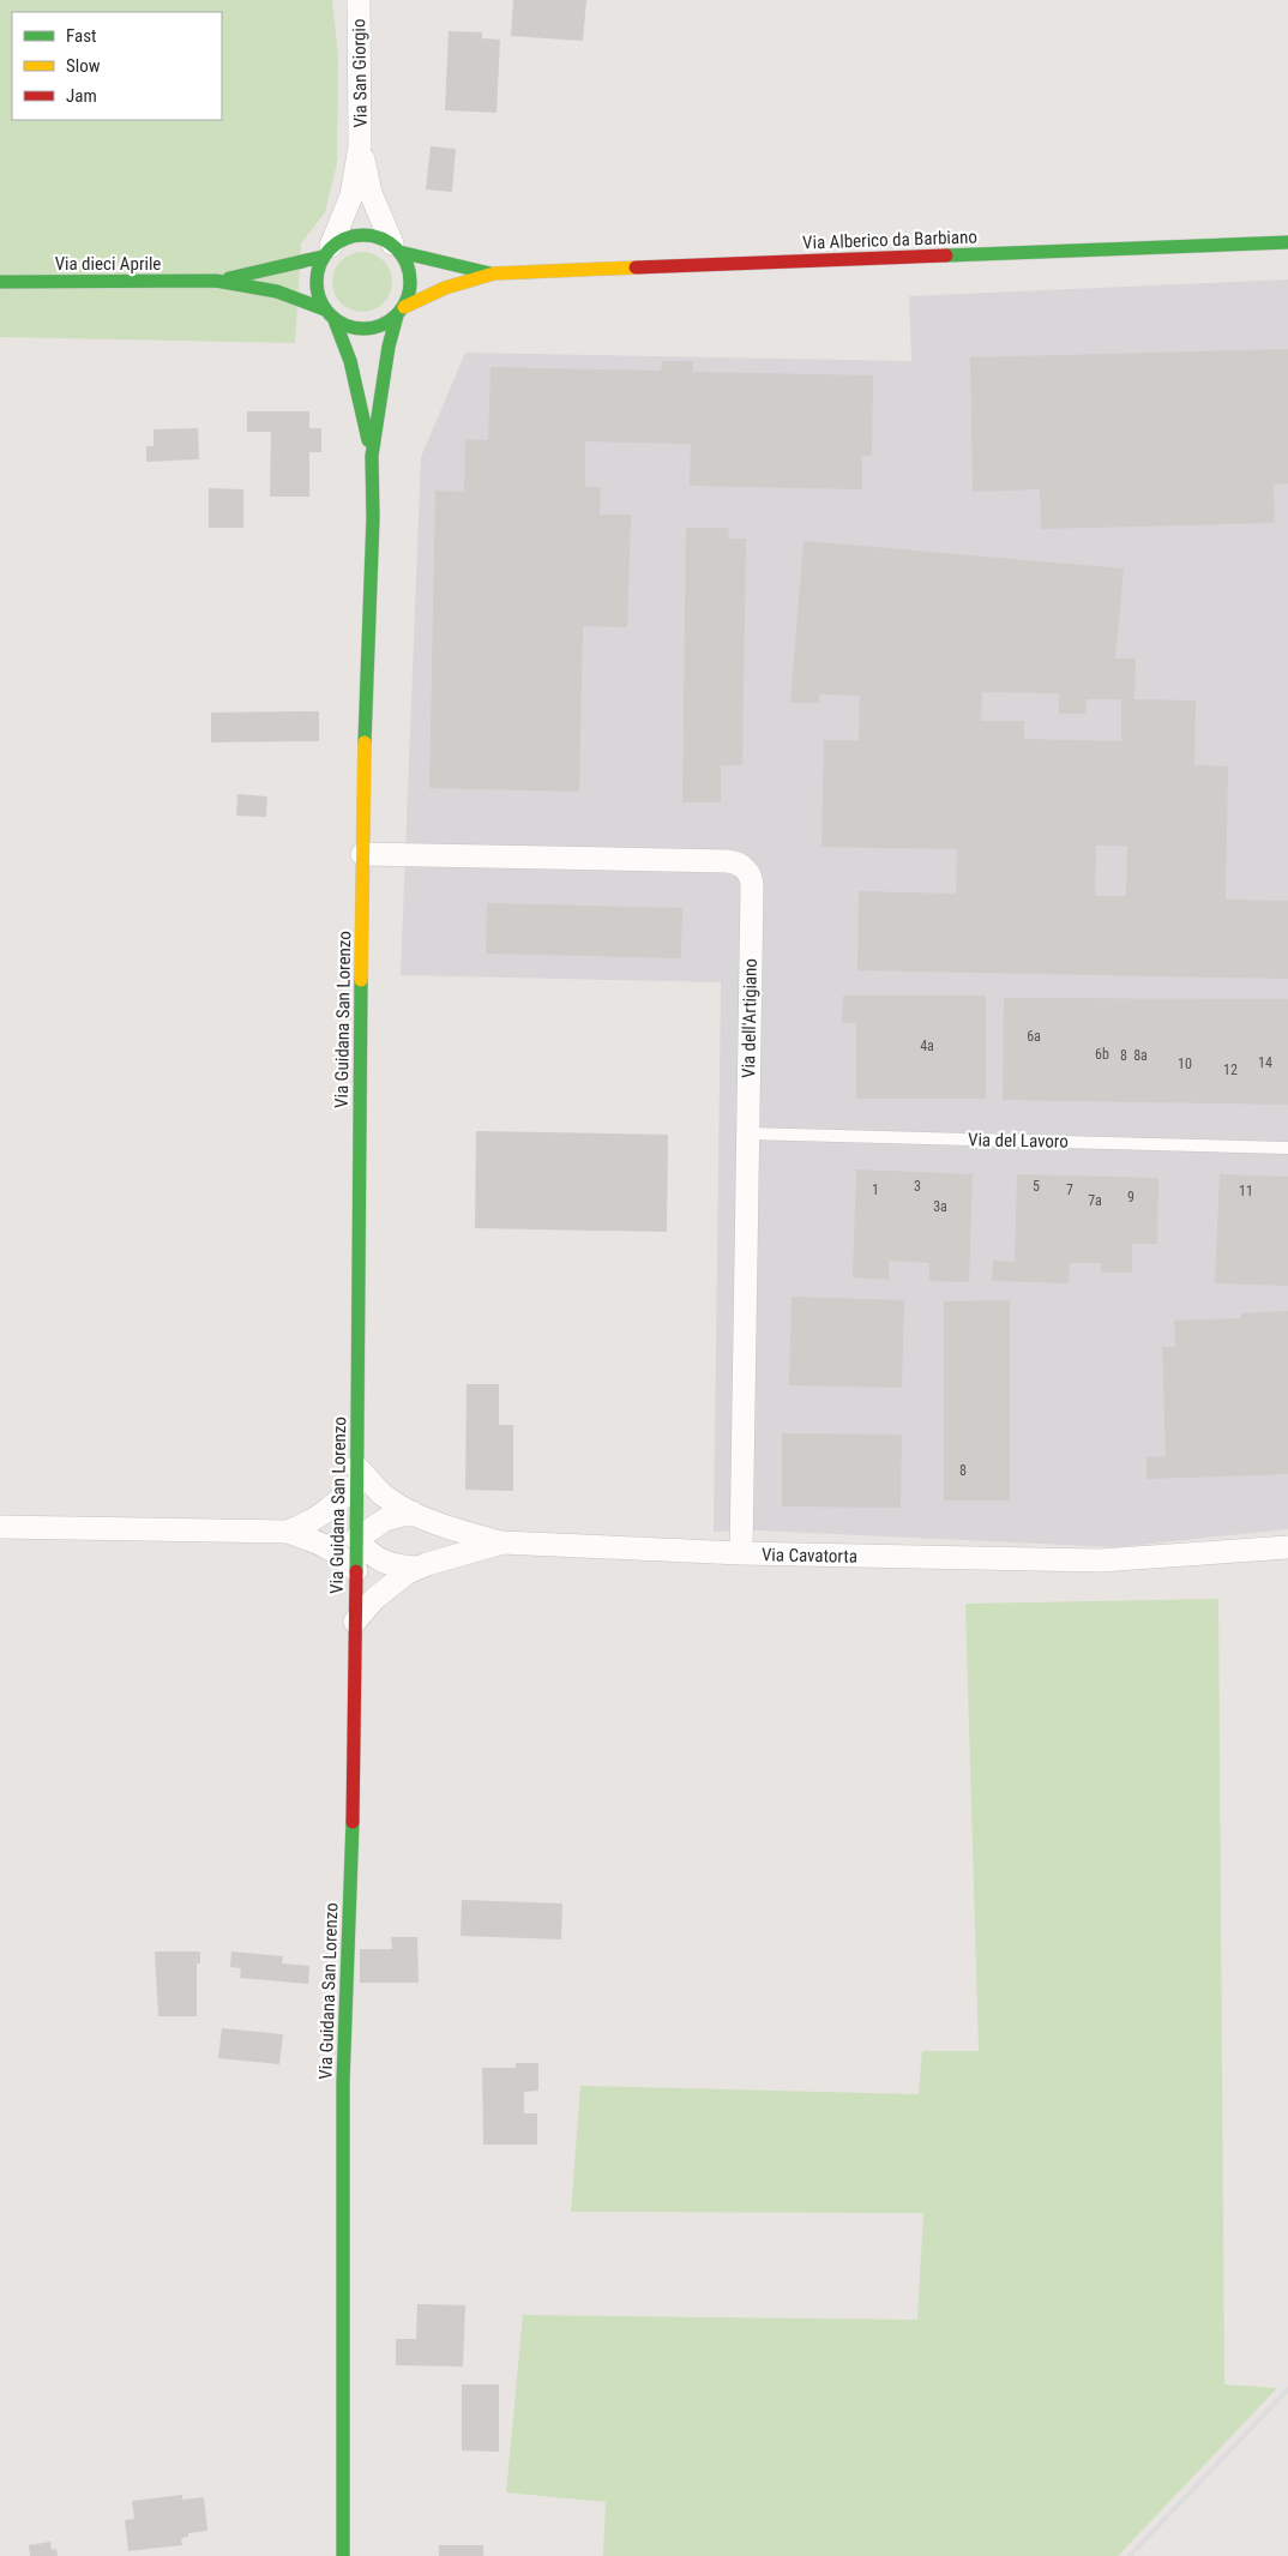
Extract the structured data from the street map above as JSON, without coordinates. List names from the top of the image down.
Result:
{
  "streets": {
    "street": [
      "Via San Giorgio",
      "Via Alberico da Barbiano",
      "Via dieci Aprile",
      "Via dell'Artigiano",
      "Via Guidana San Lorenzo",
      "Via Cavatorta"
    ],
    "lane": ["Via del Lavoro"]
  },
  "crossings": [
    ["Via San Giorgio", "Via Alberico da Barbiano"],
    ["Via San Giorgio", "Via dieci Aprile"],
    ["Via Alberico da Barbiano", "Via dieci Aprile"],
    ["Via dell'Artigiano", "Via Guidana San Lorenzo"],
    ["Via dell'Artigiano", "Via del Lavoro"],
    ["Via dell'Artigiano", "Via Cavatorta"],
    ["Via Guidana San Lorenzo", "Via Cavatorta"]
  ],
  "house_numbers": [
    "6a",
    "4a",
    "6b",
    "8",
    "8a",
    "14",
    "10",
    "12",
    "3",
    "5",
    "1",
    "7",
    "11",
    "9",
    "7a",
    "3a",
    "8"
  ],
  "legend": ["Fast", "Slow", "Jam"]
}
